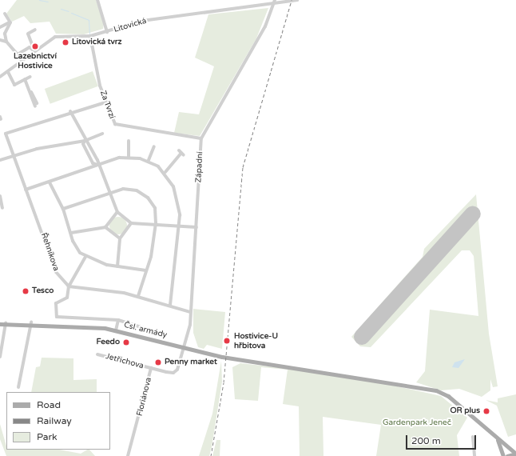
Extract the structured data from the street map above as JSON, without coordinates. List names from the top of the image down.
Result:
{
  "streets": {
    "main road": ["Čsl. armády"],
    "street": [
      "Litovická",
      "Za Tvrzí",
      "Západní",
      "Řehníkova",
      "Jetřichova",
      "Floriánova"
    ]
  },
  "crossings": [
    ["Litovická", "Za Tvrzí"],
    ["Litovická", "Západní"],
    ["Za Tvrzí", "Západní"],
    ["Západní", "Čsl. armády"],
    ["Západní", "Floriánova"],
    ["Čsl. armády", "Floriánova"],
    ["Jetřichova", "Floriánova"]
  ],
  "parks": ["Gardenpark Jeneč"],
  "places": [
    "Litovická tvrz",
    "Lazebnictví Hostivice",
    "Tesco",
    "Hostivice-U hřbitova",
    "Feedo",
    "Penny market",
    "OR plus"
  ],
  "legend": ["Road", "Railway", "Park"],
  "scale_bar": "200 m"
}
